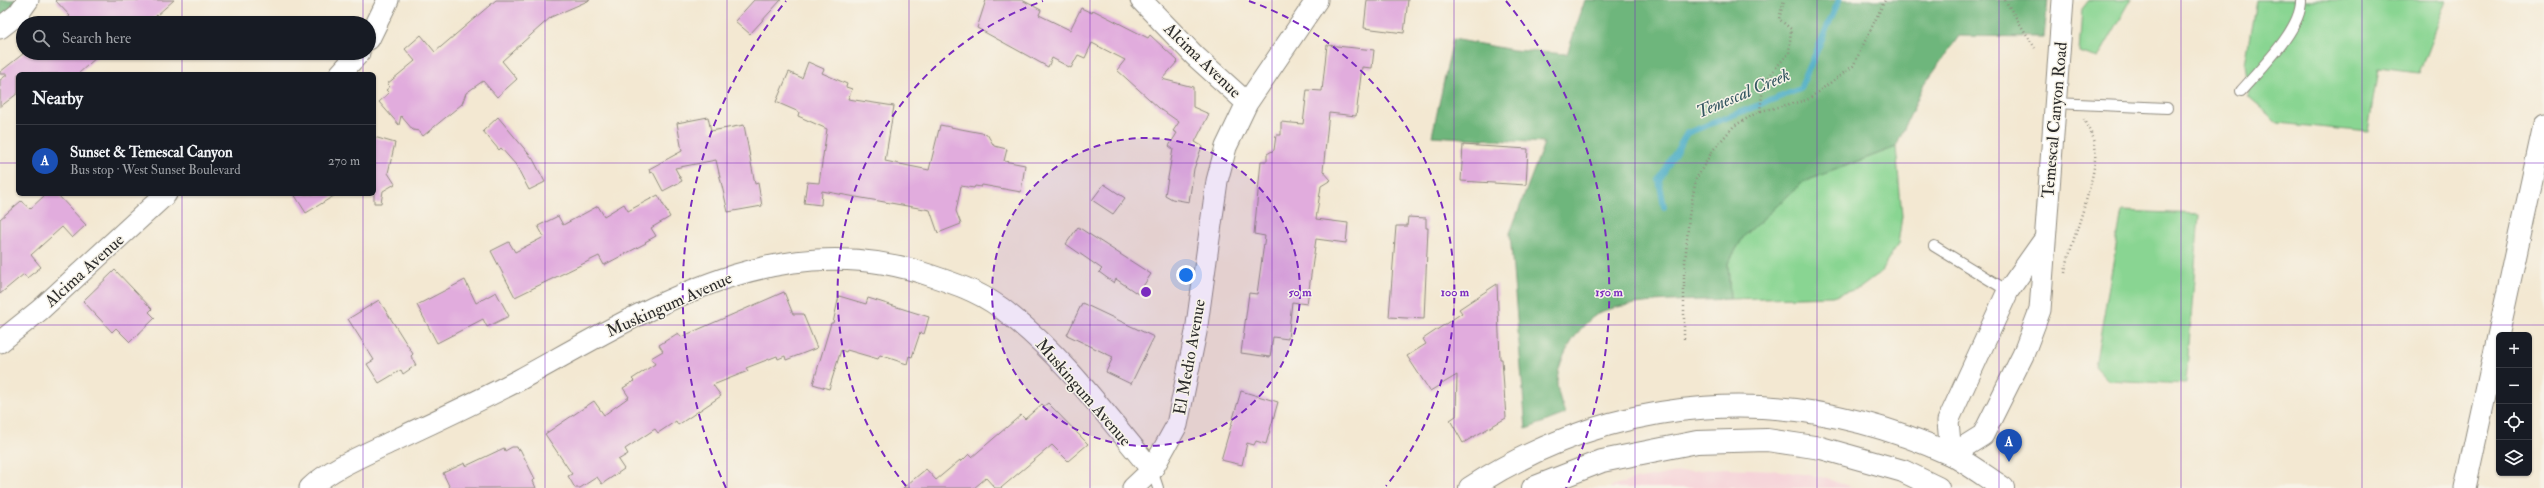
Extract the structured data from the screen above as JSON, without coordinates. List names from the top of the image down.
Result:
{
  "streets": {
    "street": [
      "Alcima Avenue",
      "Temescal Canyon Road",
      "Muskingum Avenue",
      "El Medio Avenue"
    ]
  },
  "crossings": [
    ["Alcima Avenue", "El Medio Avenue"],
    ["Muskingum Avenue", "El Medio Avenue"]
  ],
  "water": ["Temescal Creek"],
  "page": {
    "search": "Search here",
    "heading": "Nearby",
    "list": [
      {
        "mark": "A",
        "name": "Sunset & Temescal Canyon",
        "note": "Bus stop · West Sunset Boulevard",
        "value": "270 m"
      }
    ],
    "map_buttons": ["+", "−"],
    "pins": "A"
  },
  "rings": ["50 m", "100 m", "150 m"]
}
